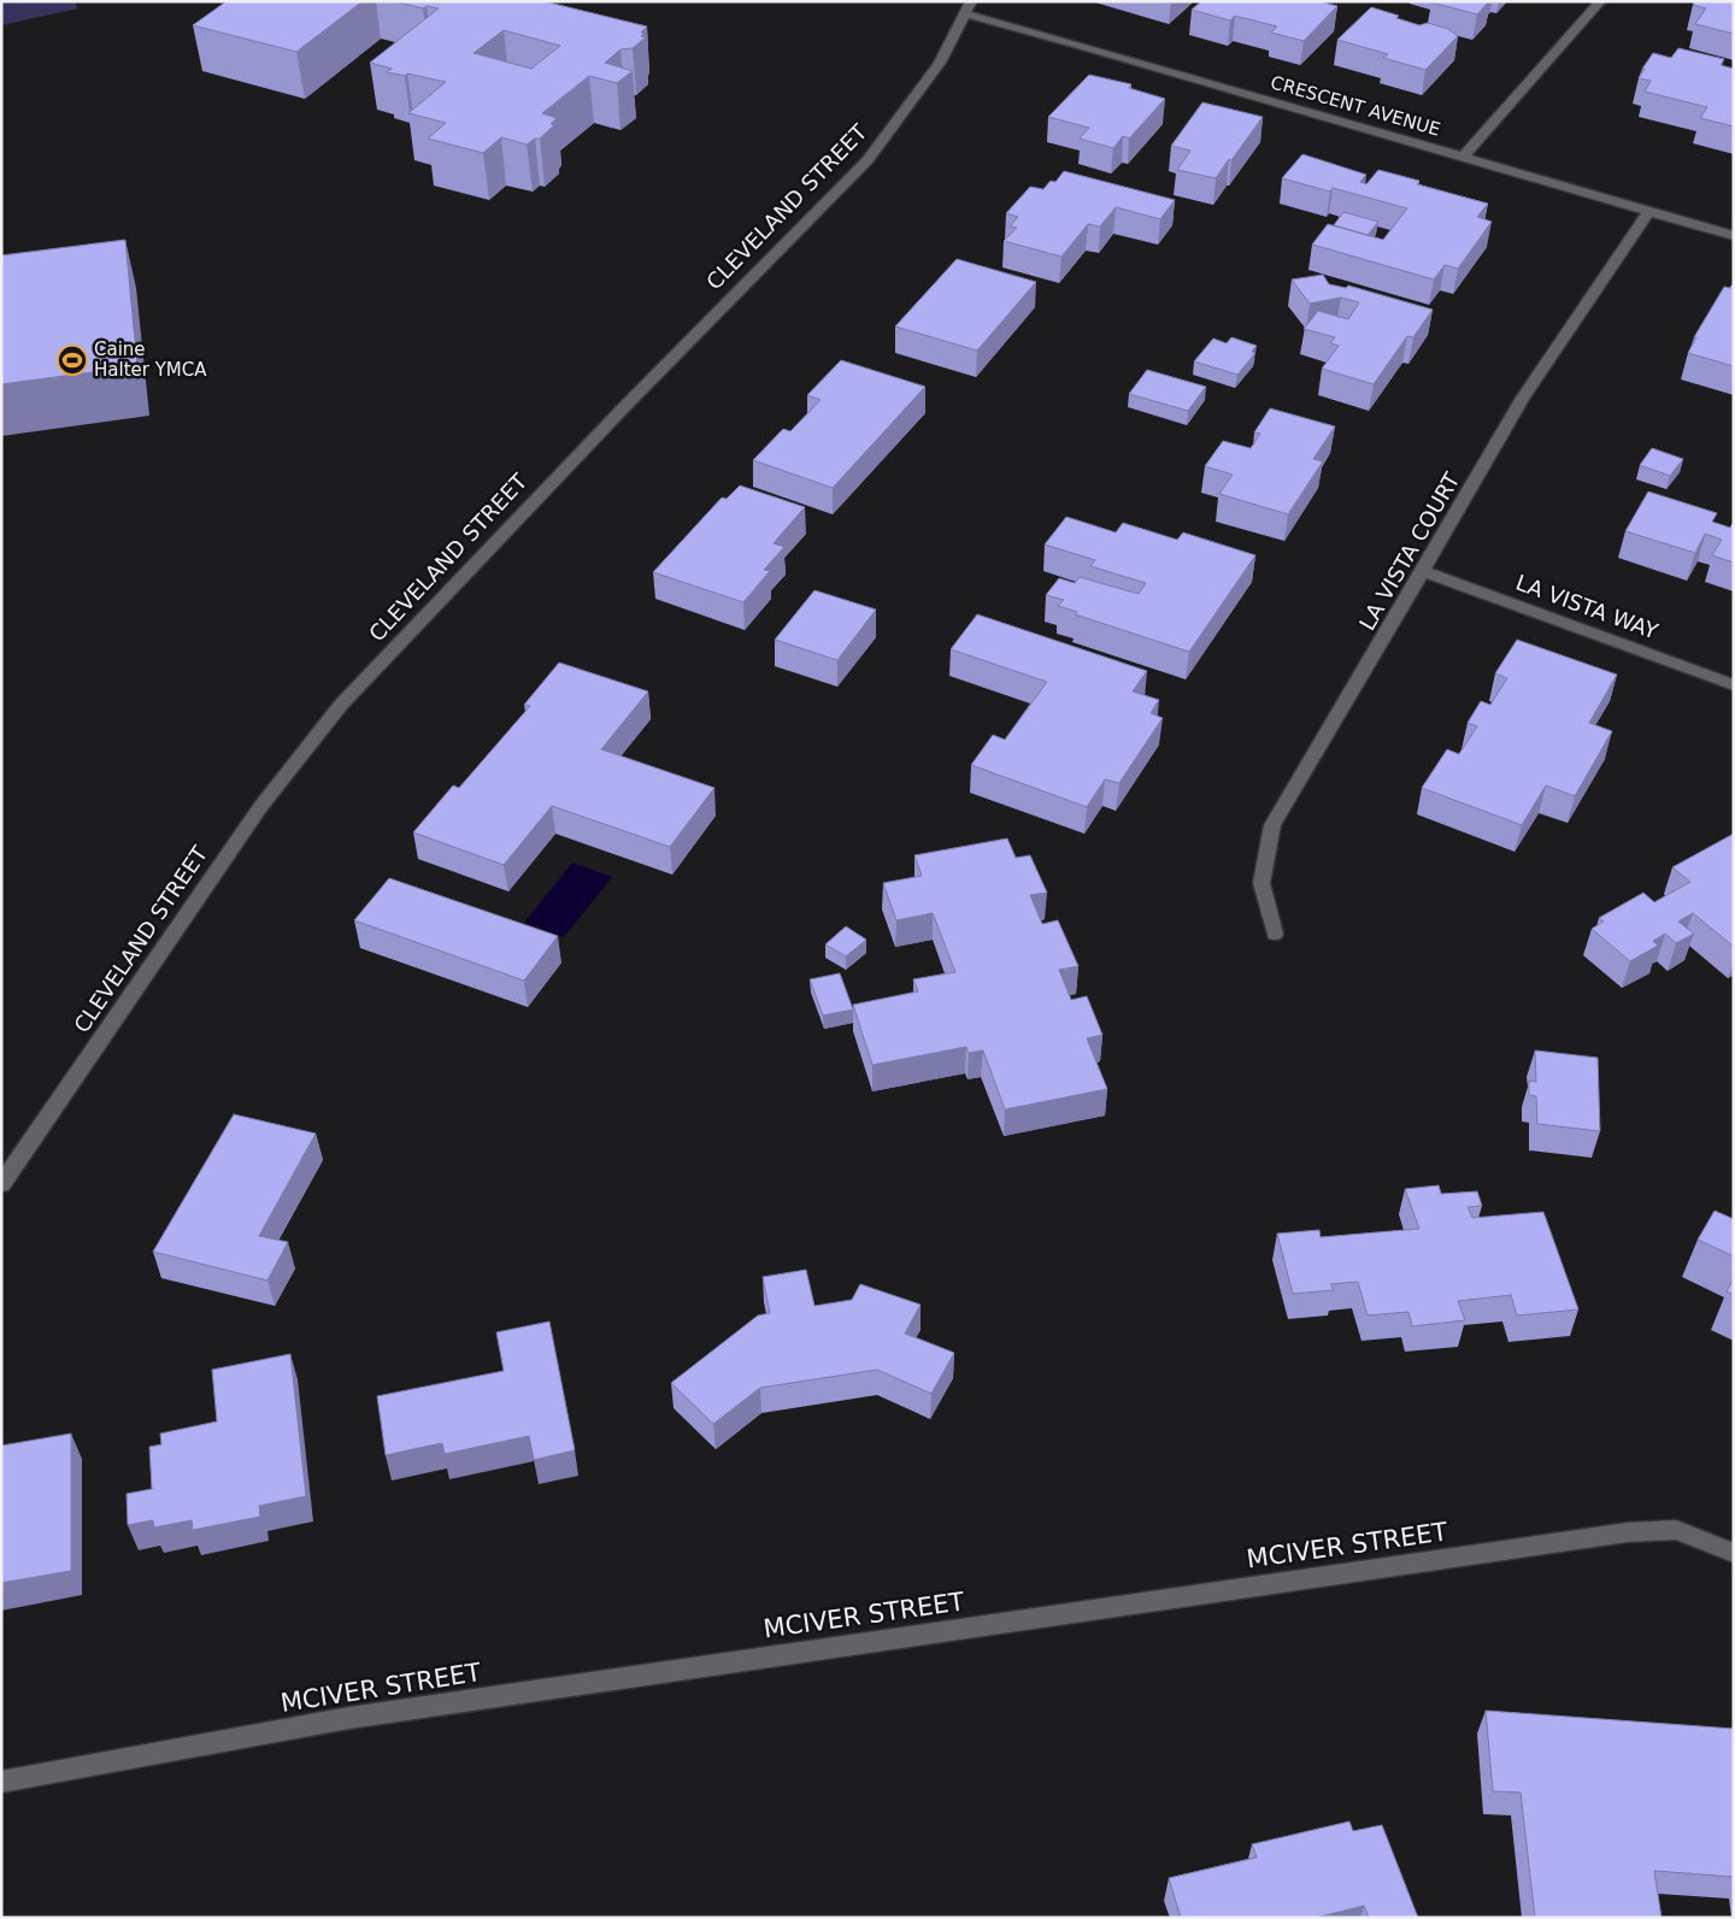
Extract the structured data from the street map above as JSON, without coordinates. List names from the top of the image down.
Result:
{
  "streets": {
    "street": [
      "CRESCENT AVENUE",
      "CLEVELAND STREET",
      "LA VISTA COURT",
      "LA VISTA WAY",
      "MCIVER STREET"
    ]
  },
  "crossings": [
    ["CRESCENT AVENUE", "CLEVELAND STREET"],
    ["CRESCENT AVENUE", "LA VISTA COURT"],
    ["LA VISTA COURT", "LA VISTA WAY"]
  ],
  "places": {
    "sports": ["Caine Halter YMCA"]
  }
}
